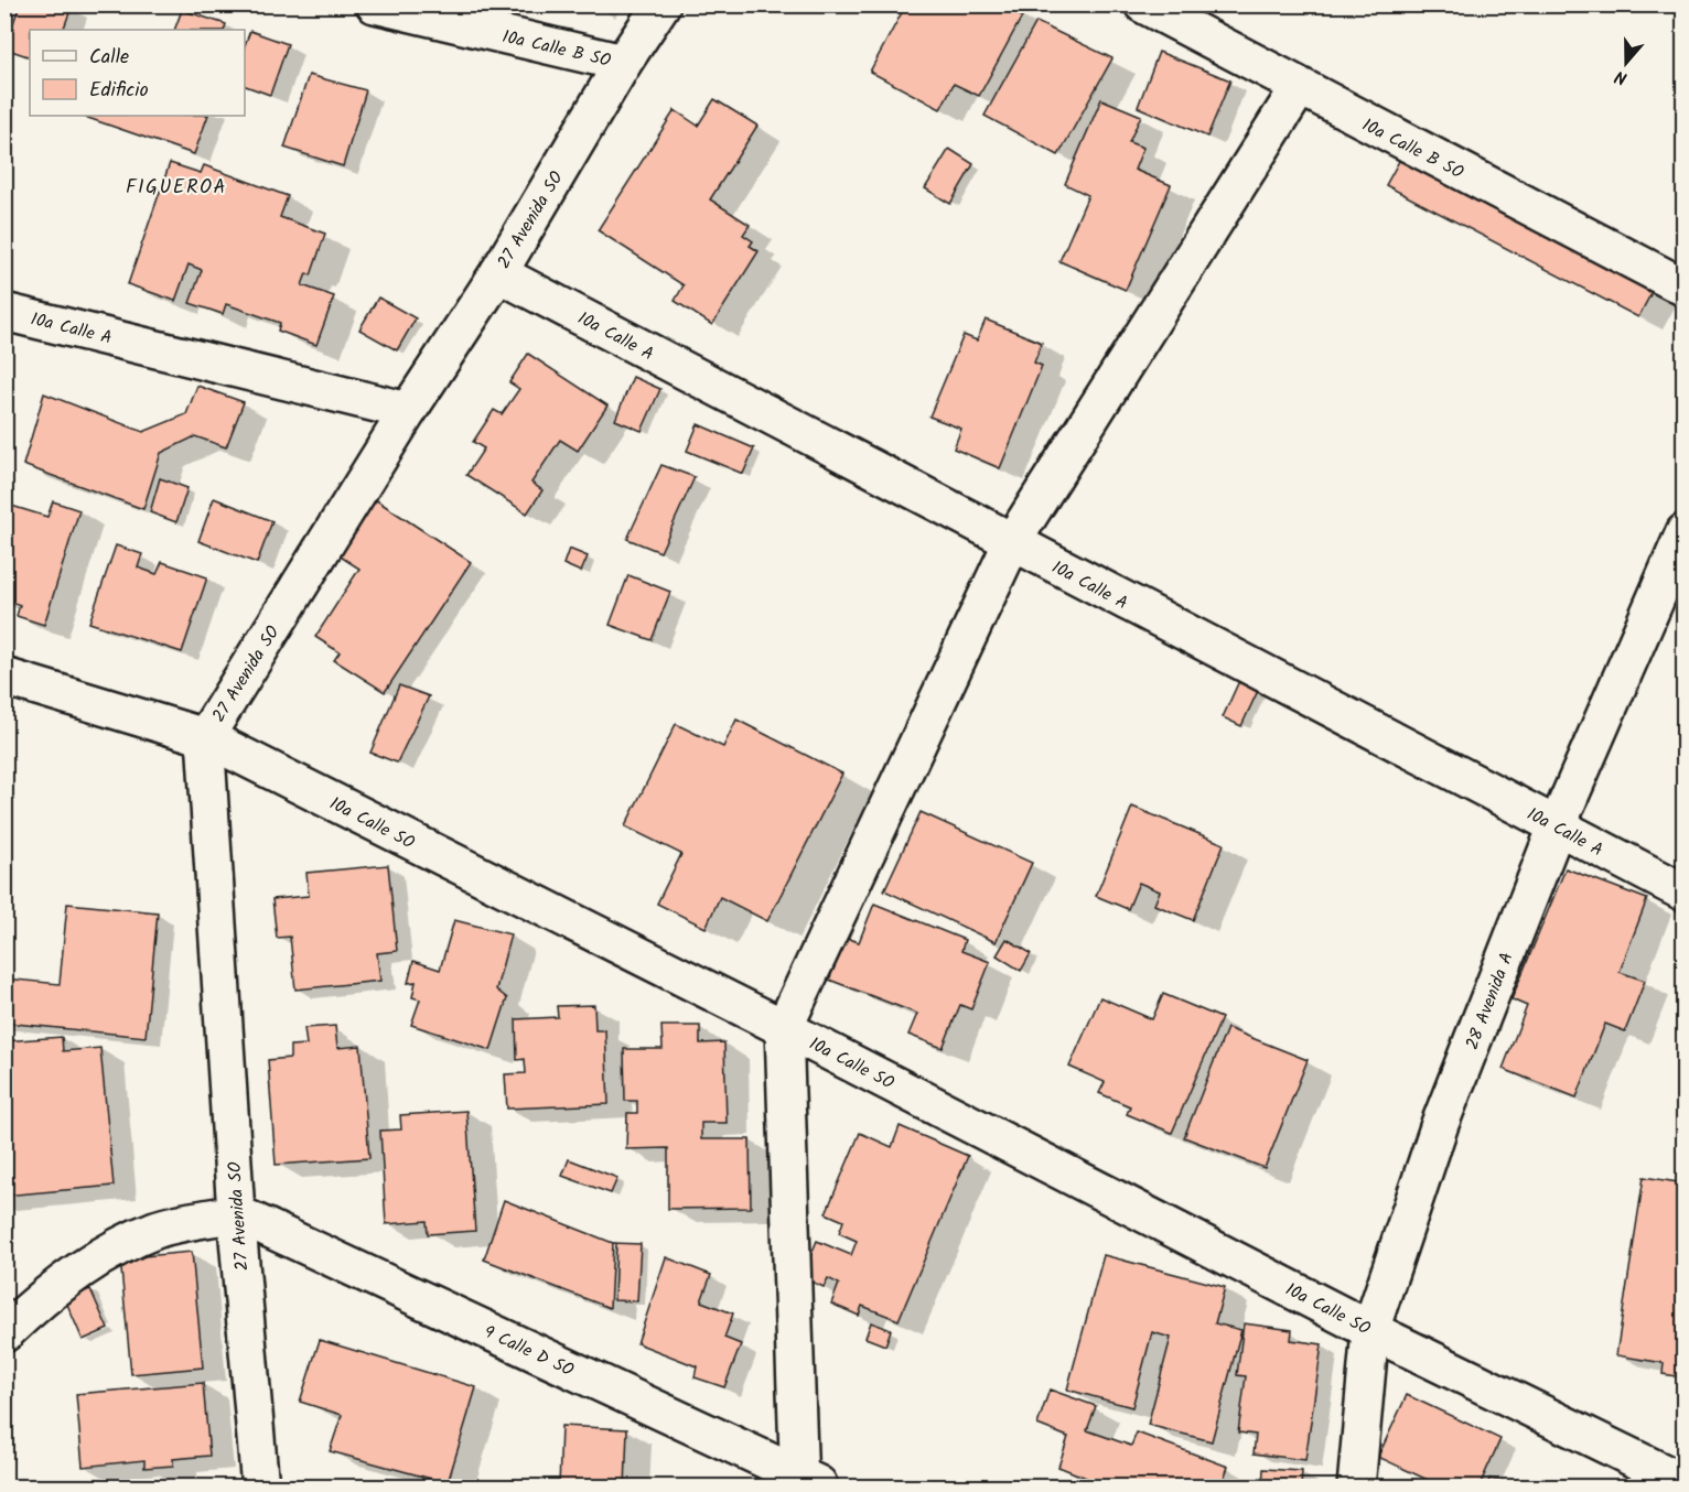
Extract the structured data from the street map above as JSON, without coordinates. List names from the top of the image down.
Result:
{
  "streets": {
    "street": [
      "10a Calle B SO",
      "27 Avenida SO",
      "10a Calle A",
      "10a Calle SO",
      "28 Avenida A",
      "9 Calle D SO"
    ]
  },
  "crossings": [
    ["10a Calle B SO", "27 Avenida SO"],
    ["27 Avenida SO", "10a Calle A"],
    ["27 Avenida SO", "10a Calle SO"],
    ["27 Avenida SO", "9 Calle D SO"],
    ["10a Calle A", "28 Avenida A"],
    ["10a Calle SO", "28 Avenida A"]
  ],
  "districts": ["FIGUEROA"],
  "legend": ["Calle", "Edificio"],
  "north": "bottom"
}
